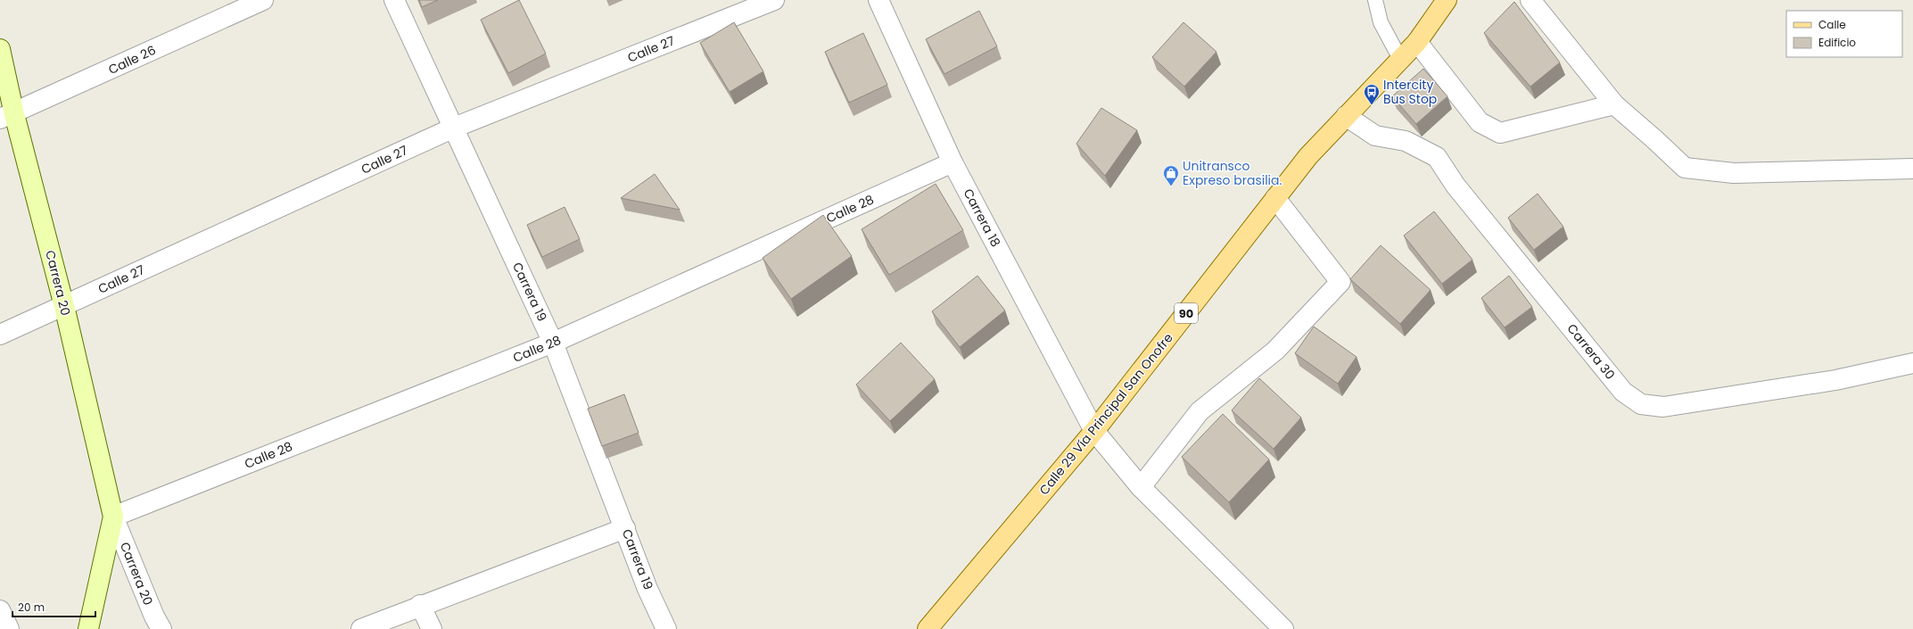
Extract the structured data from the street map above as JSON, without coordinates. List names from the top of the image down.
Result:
{
  "streets": {
    "main road": ["90", "Calle 29 Vía Principal San Onofre"],
    "street": [
      "Calle 27",
      "Calle 26",
      "Calle 28",
      "Carrera 18",
      "Carrera 20",
      "Carrera 19",
      "Carrera 30"
    ]
  },
  "crossings": [
    ["Calle 27", "Carrera 20"],
    ["Calle 27", "Carrera 19"],
    ["Calle 26", "Carrera 20"],
    ["Calle 28", "Carrera 18"],
    ["Calle 28", "Carrera 20"],
    ["Calle 28", "Carrera 19"],
    ["Carrera 18", "Calle 29 Vía Principal San Onofre"],
    ["Carrera 30", "Calle 29 Vía Principal San Onofre"]
  ],
  "places": {
    "bus stop": ["Intercity Bus Stop"],
    "shop": ["Unitransco Expreso brasilia."]
  },
  "legend": ["Calle", "Edificio"],
  "scale_bar": "20 m"
}
